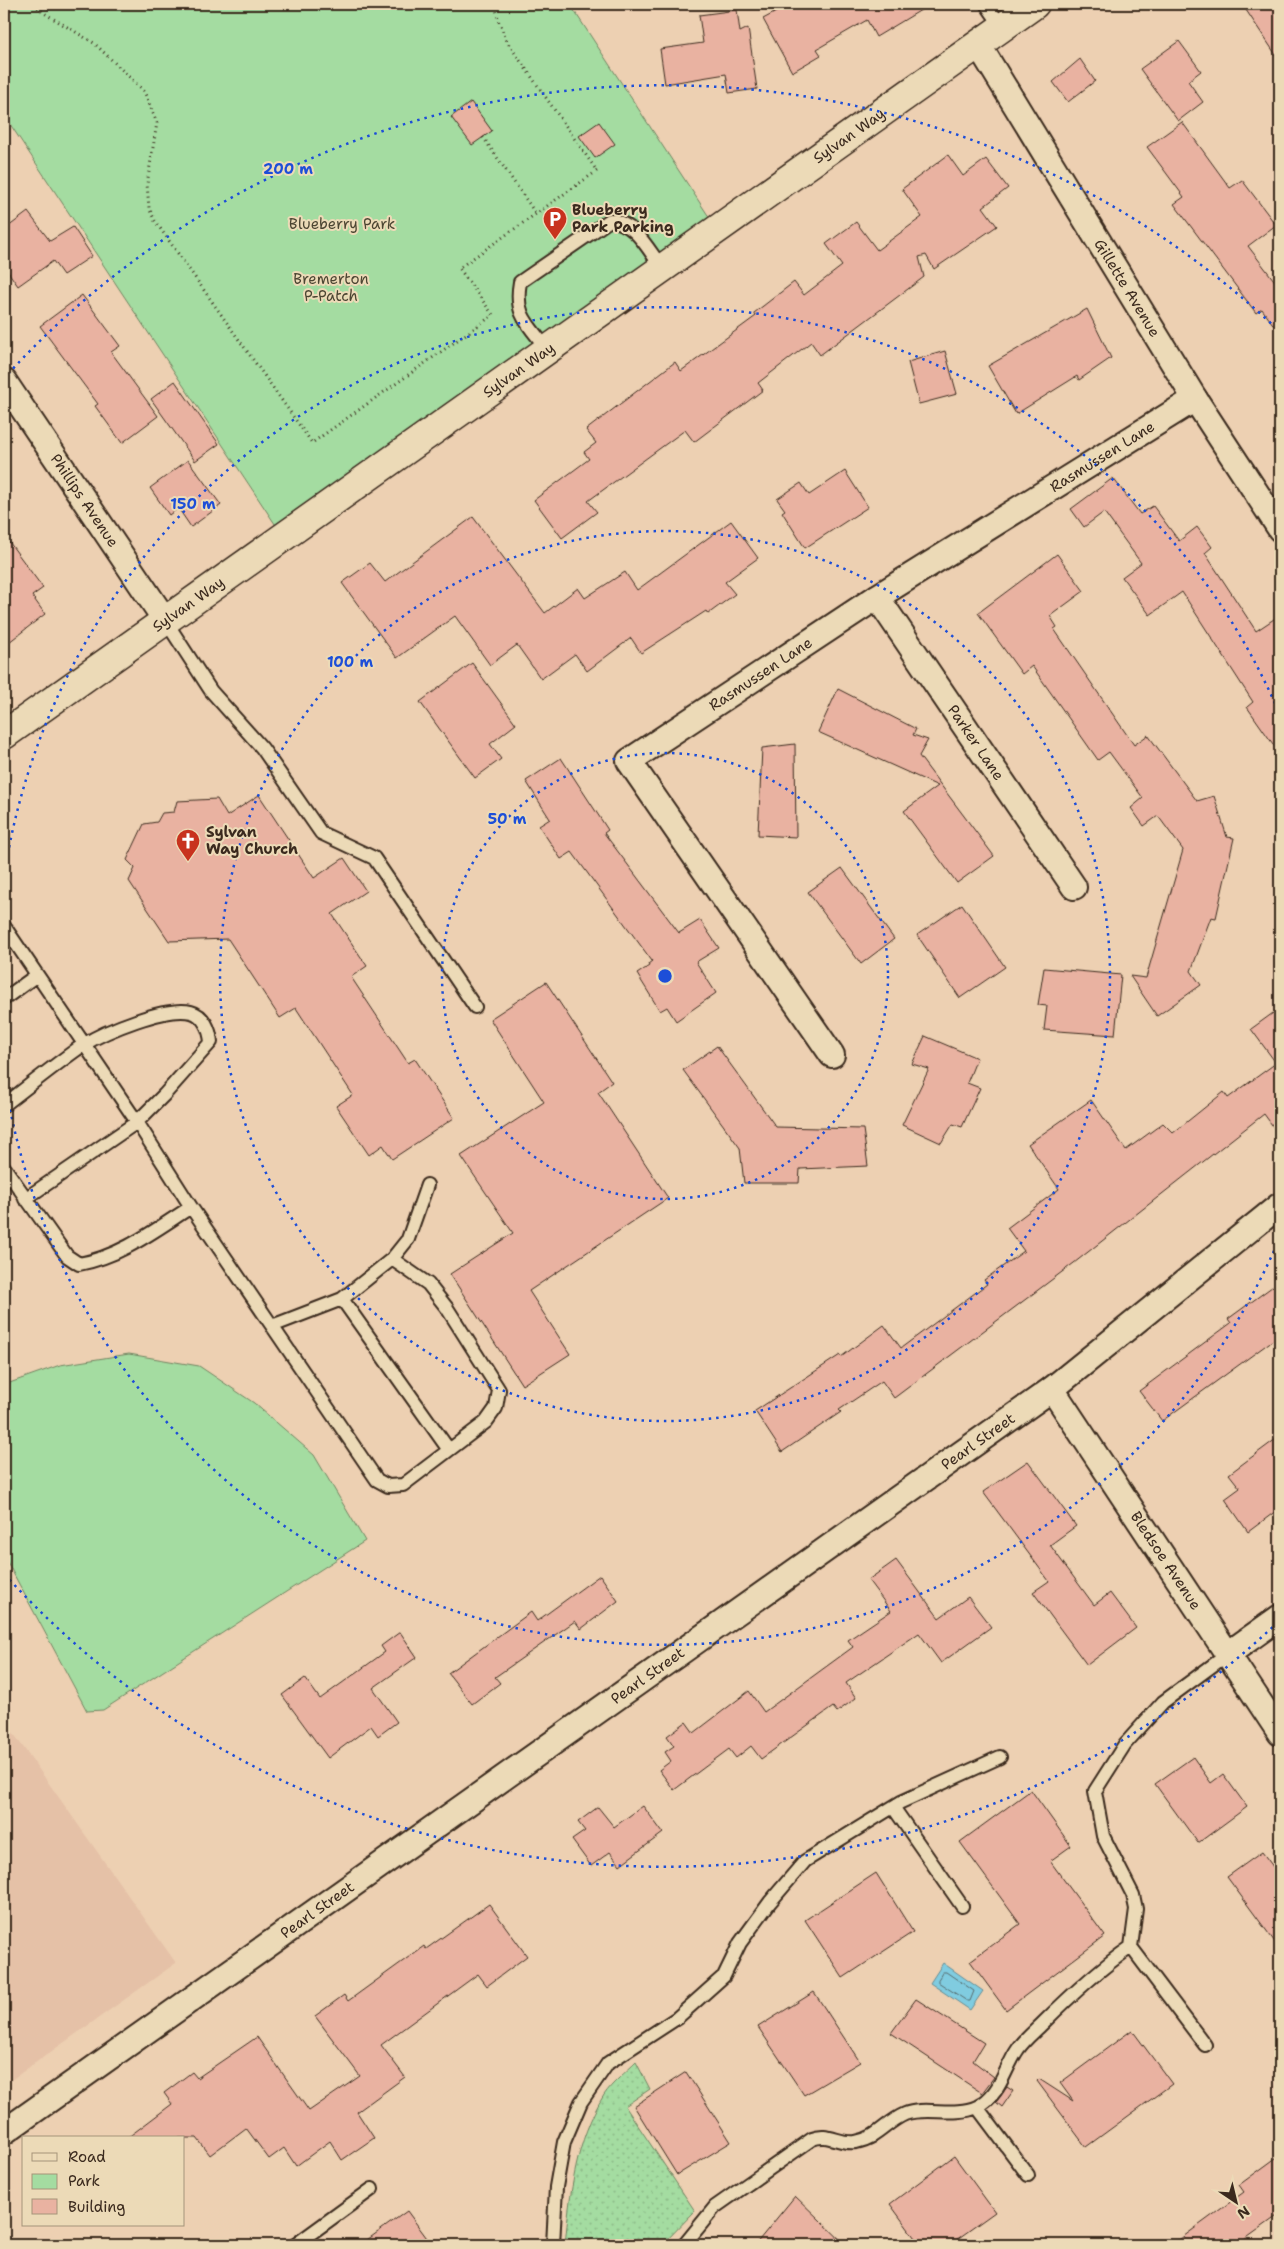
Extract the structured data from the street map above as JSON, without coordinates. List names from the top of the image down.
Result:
{
  "streets": {
    "main road": ["Sylvan Way"],
    "street": [
      "Gillette Avenue",
      "Rasmussen Lane",
      "Phillips Avenue",
      "Parker Lane",
      "Pearl Street",
      "Bledsoe Avenue"
    ]
  },
  "crossings": [
    ["Sylvan Way", "Gillette Avenue"],
    ["Sylvan Way", "Phillips Avenue"],
    ["Gillette Avenue", "Rasmussen Lane"],
    ["Rasmussen Lane", "Parker Lane"],
    ["Pearl Street", "Bledsoe Avenue"]
  ],
  "parks": ["Blueberry Park", "Bremerton P-Patch"],
  "places": {
    "parking": ["Blueberry Park Parking"],
    "church": ["Sylvan Way Church"]
  },
  "legend": ["Road", "Park", "Building"],
  "north": "bottom right",
  "rings": [
    "200 m",
    "150 m",
    "100 m",
    "50 m"
  ]
}
